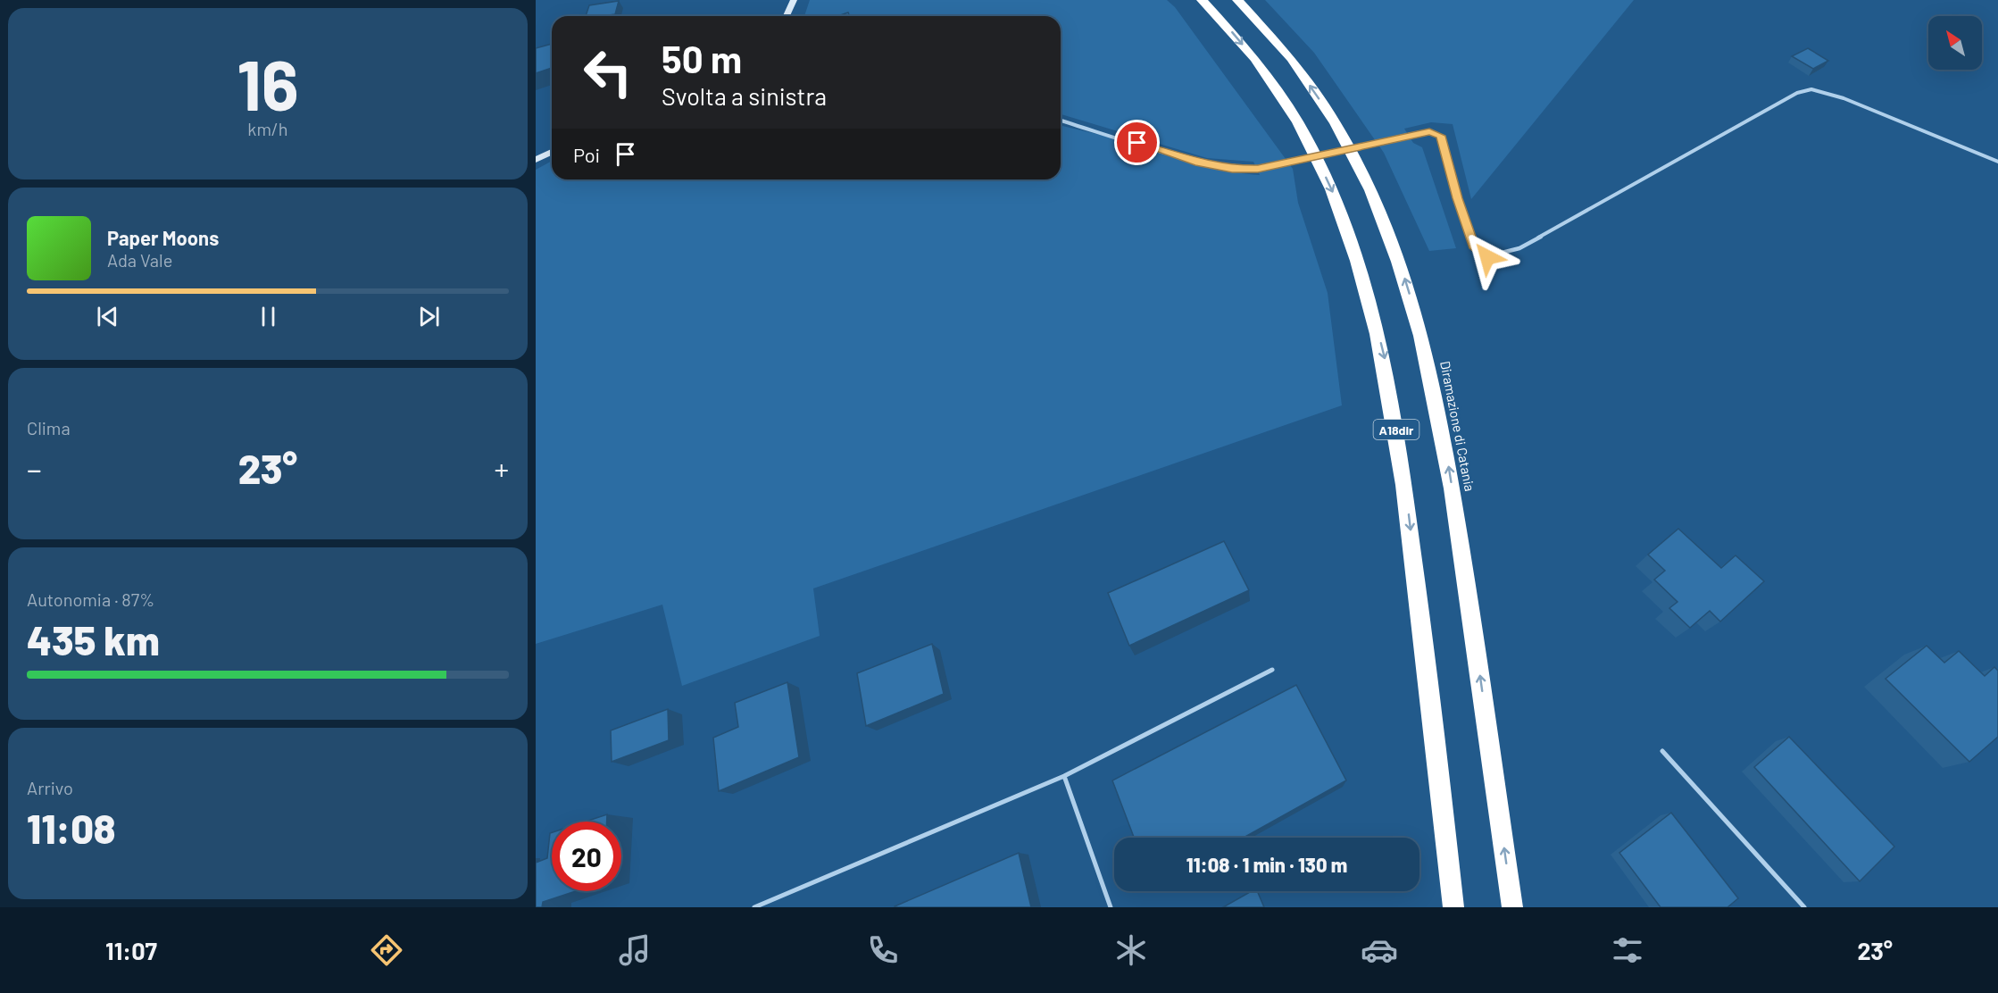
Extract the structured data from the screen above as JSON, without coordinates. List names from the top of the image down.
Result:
{
  "streets": {
    "highway": ["Diramazione di Catania", "A18dir"]
  },
  "north": "top left",
  "page": {
    "tile": [
      ["16", "km/h"],
      "Clima",
      ["Autonomia · 87%", "435 km"],
      ["Arrivo", "11:08"]
    ],
    "turn": ["50 m", "Svolta a sinistra"],
    "then": "Poi",
    "song": ["Paper Moons", "Ada Vale"],
    "heat": ["−", "23°", "+"],
    "limit": "20",
    "trip": "11:08 · 1 min · 130 m",
    "tabs": ["11:07", "23°"]
  }
}
